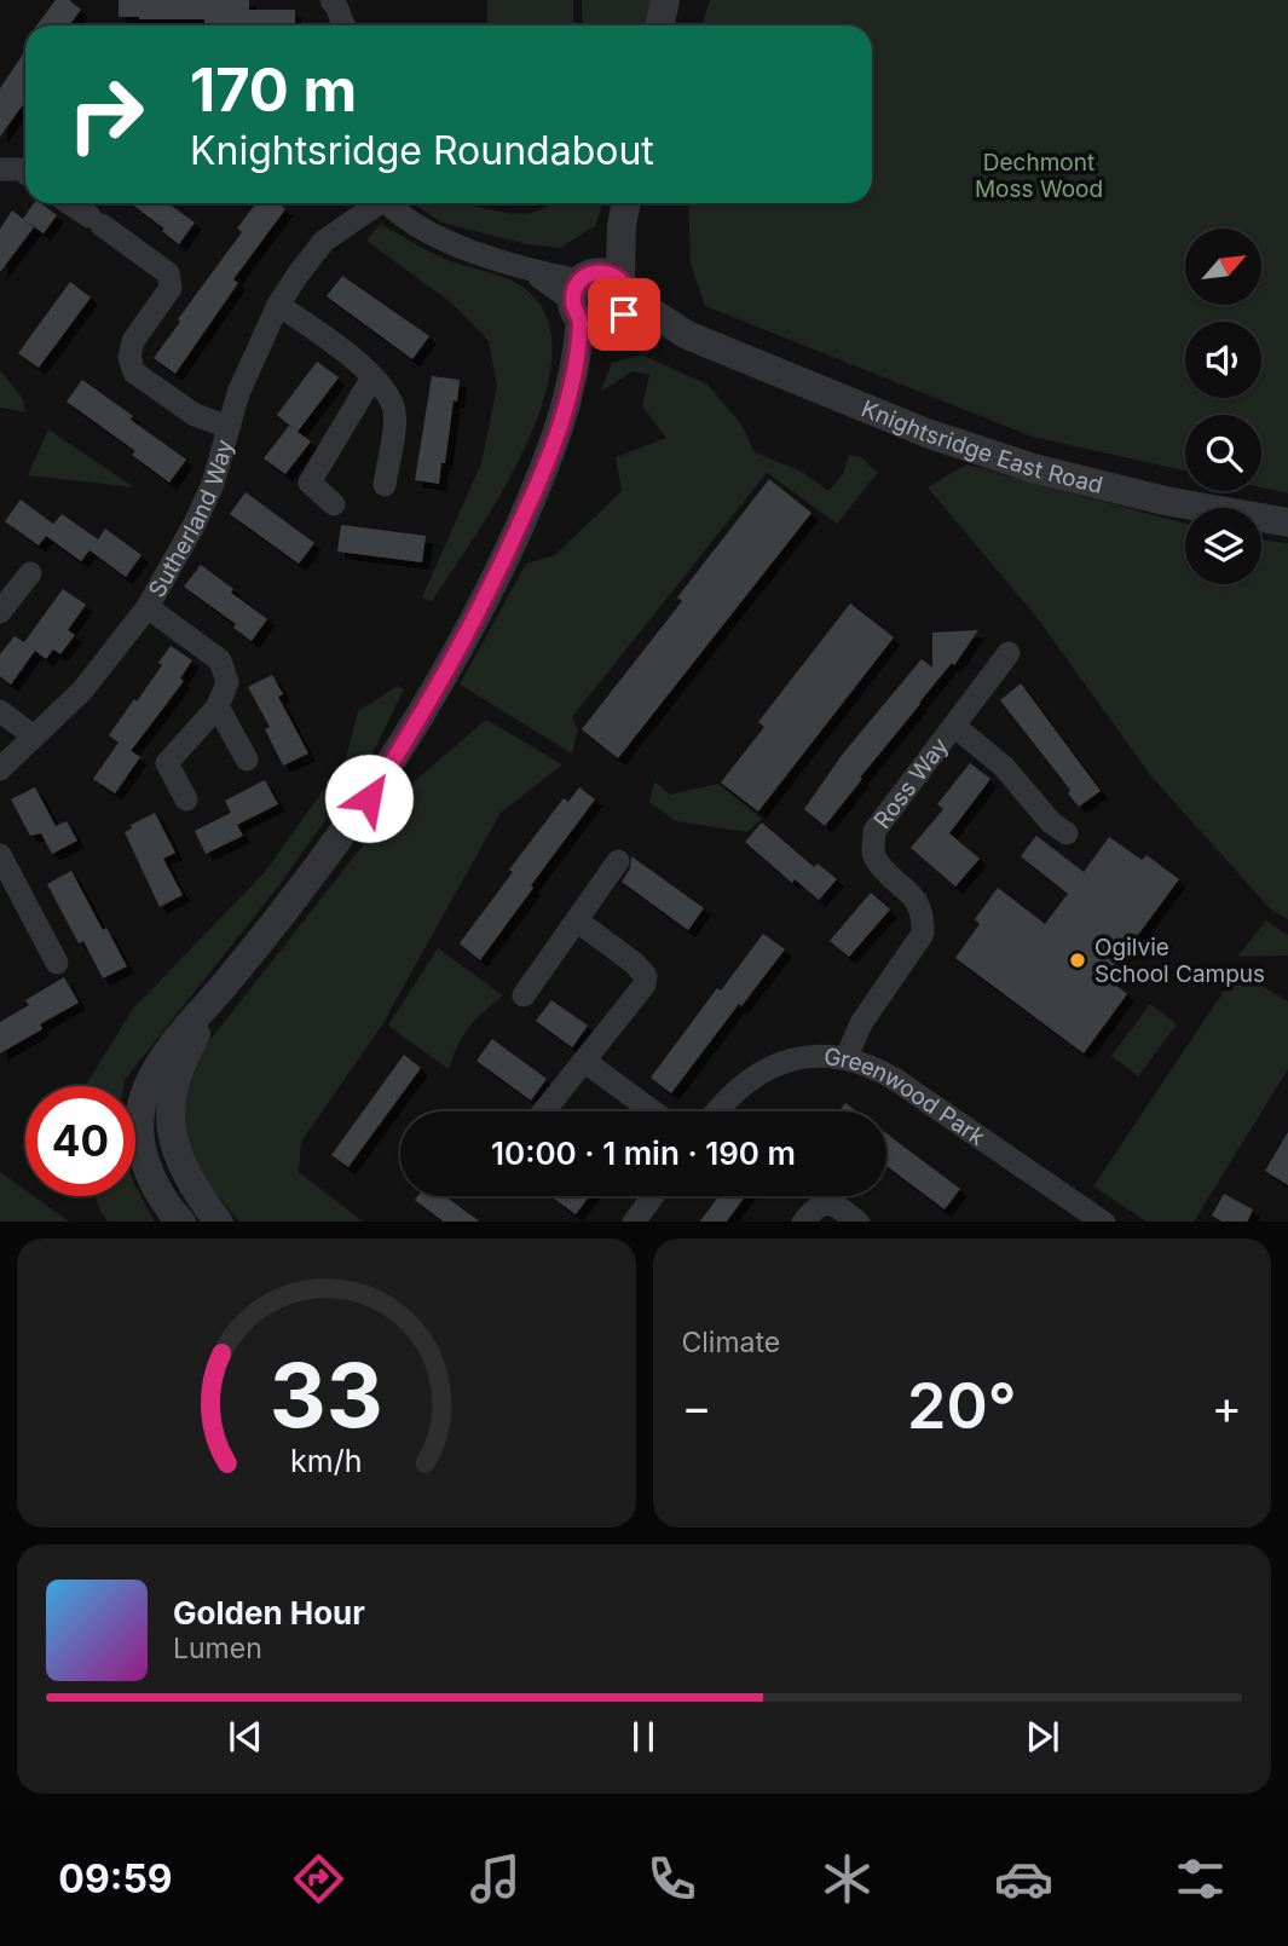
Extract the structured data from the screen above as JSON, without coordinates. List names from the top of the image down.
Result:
{
  "streets": {
    "street": [
      "Knightsridge East Road",
      "Sutherland Way",
      "Ross Way",
      "Greenwood Park"
    ]
  },
  "crossings": [
    ["Knightsridge East Road", "Sutherland Way"],
    ["Ross Way", "Greenwood Park"]
  ],
  "parks": ["Dechmont Moss Wood"],
  "places": ["Ogilvie School Campus"],
  "north": "top right",
  "page": {
    "turn": ["170 m", "Knightsridge Roundabout"],
    "limit": "40",
    "trip": "10:00 · 1 min · 190 m",
    "tile": "Climate",
    "heat": ["−", "20°", "+"],
    "song": ["Golden Hour", "Lumen"],
    "tabs": "09:59",
    "gauge": ["33", "km/h"]
  }
}
